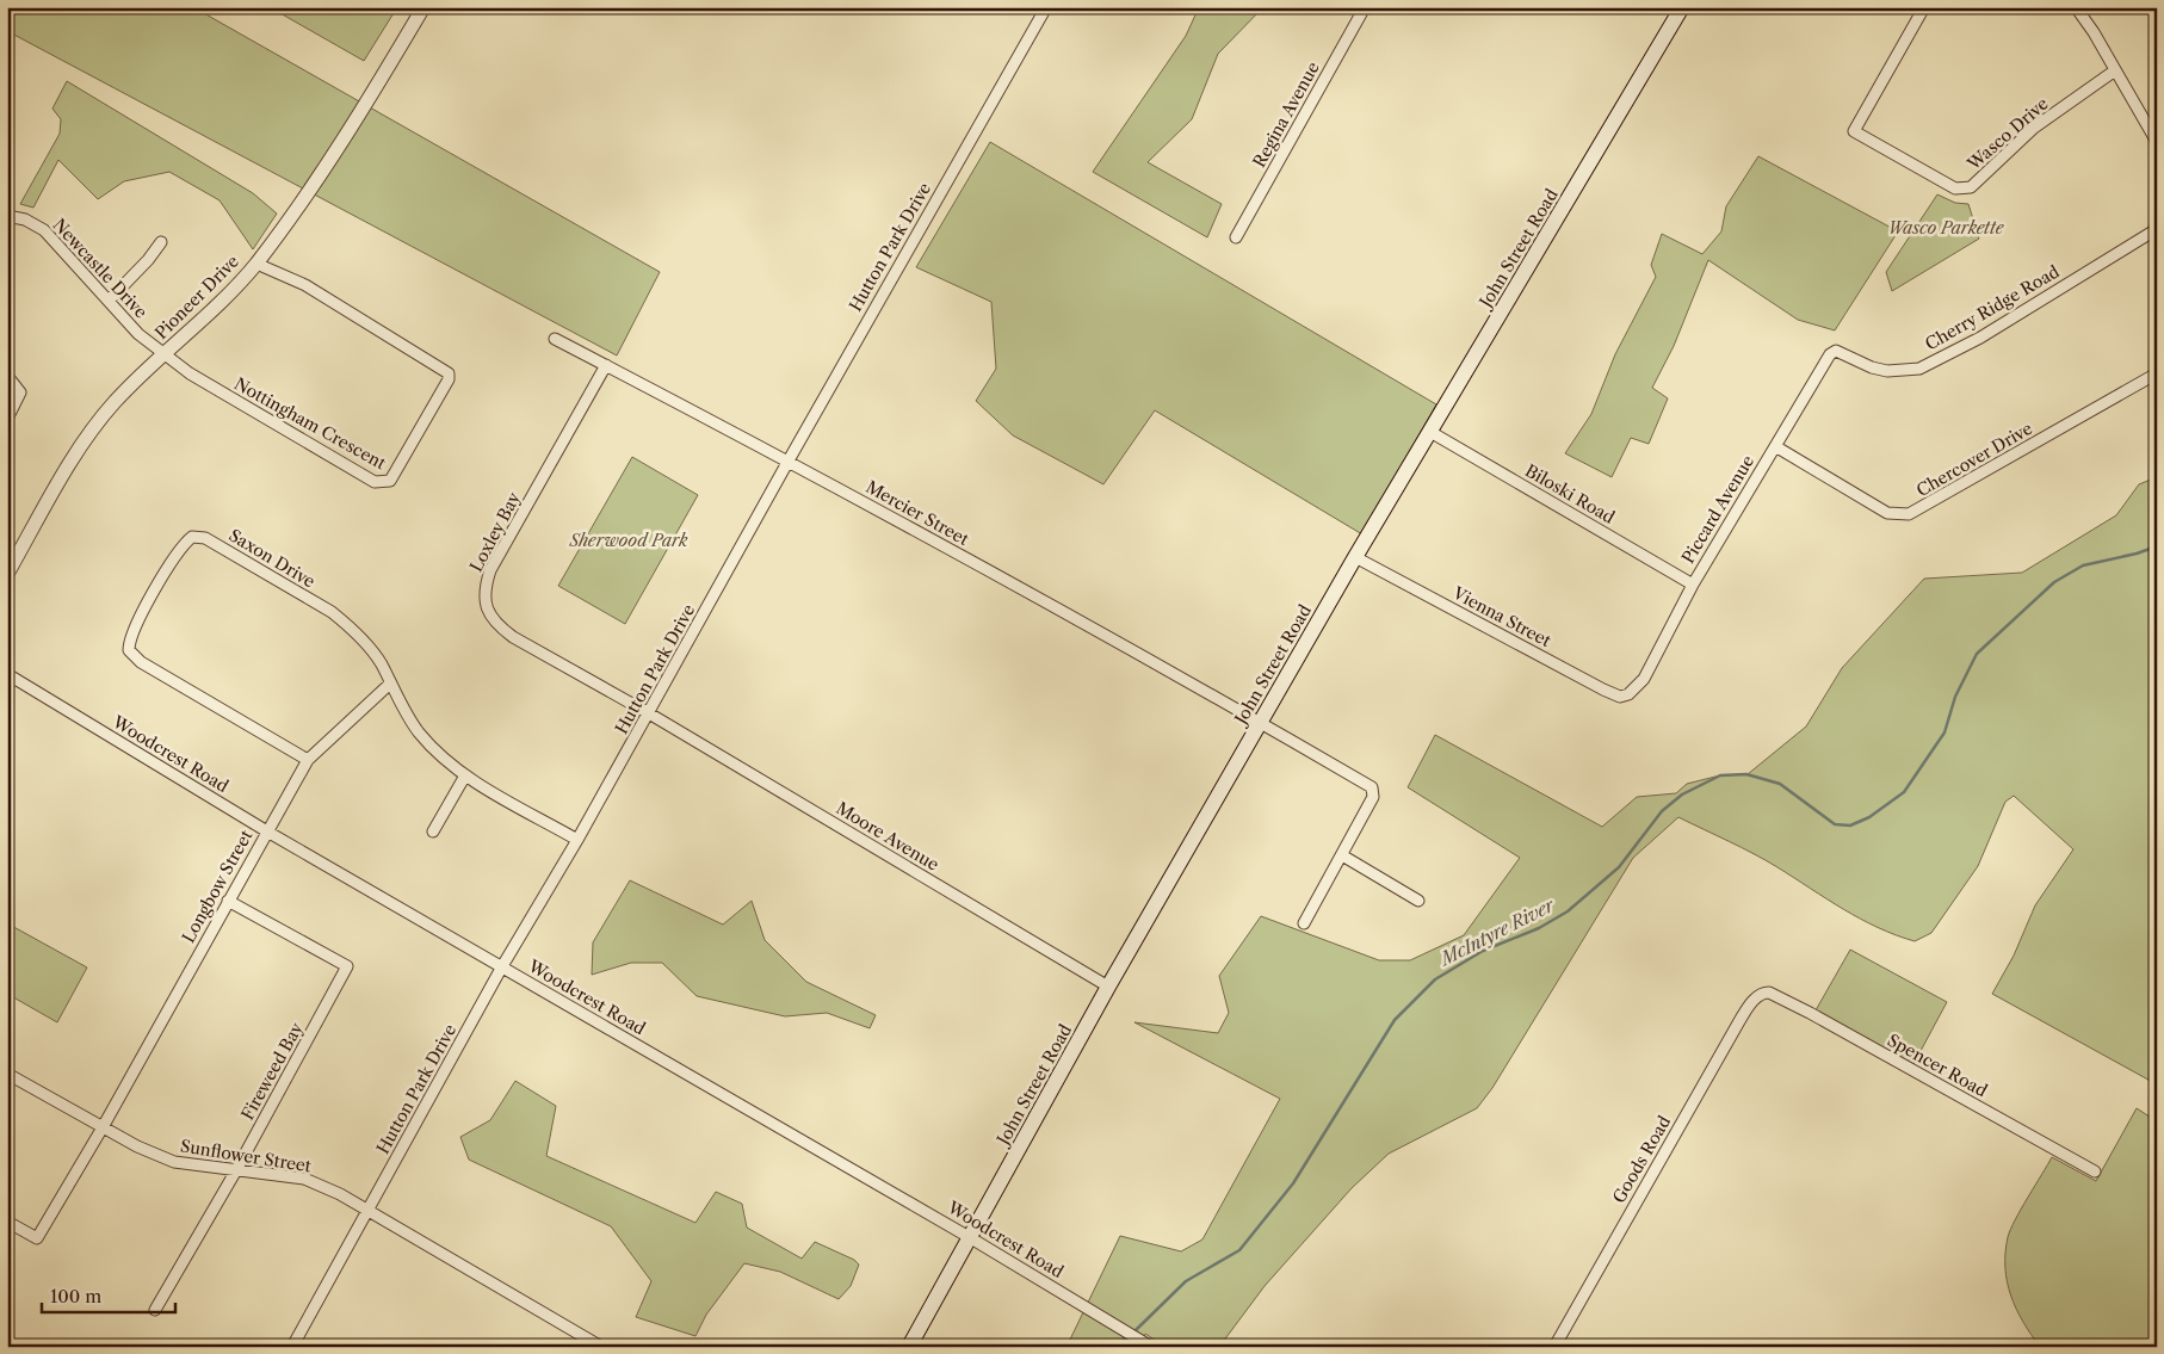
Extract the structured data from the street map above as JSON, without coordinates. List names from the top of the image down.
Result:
{
  "streets": {
    "main road": ["John Street Road"],
    "street": [
      "Regina Avenue",
      "Wasco Drive",
      "Hutton Park Drive",
      "Newcastle Drive",
      "Pioneer Drive",
      "Cherry Ridge Road",
      "Nottingham Crescent",
      "Chercover Drive",
      "Biloski Road",
      "Piccard Avenue",
      "Mercier Street",
      "Loxley Bay",
      "Saxon Drive",
      "Vienna Street",
      "Woodcrest Road",
      "Moore Avenue",
      "Longbow Street",
      "Spencer Road",
      "Fireweed Bay",
      "Sunflower Street",
      "Goods Road"
    ]
  },
  "crossings": [
    ["Hutton Park Drive", "Mercier Street"],
    ["Hutton Park Drive", "Loxley Bay"],
    ["Hutton Park Drive", "Saxon Drive"],
    ["Hutton Park Drive", "Woodcrest Road"],
    ["Hutton Park Drive", "Moore Avenue"],
    ["Hutton Park Drive", "Sunflower Street"],
    ["John Street Road", "Biloski Road"],
    ["John Street Road", "Mercier Street"],
    ["John Street Road", "Vienna Street"],
    ["John Street Road", "Woodcrest Road"],
    ["John Street Road", "Moore Avenue"],
    ["Newcastle Drive", "Pioneer Drive"],
    ["Newcastle Drive", "Nottingham Crescent"],
    ["Pioneer Drive", "Nottingham Crescent"],
    ["Cherry Ridge Road", "Piccard Avenue"],
    ["Chercover Drive", "Piccard Avenue"],
    ["Biloski Road", "Piccard Avenue"],
    ["Piccard Avenue", "Vienna Street"],
    ["Mercier Street", "Loxley Bay"],
    ["Loxley Bay", "Moore Avenue"],
    ["Saxon Drive", "Longbow Street"],
    ["Woodcrest Road", "Longbow Street"],
    ["Longbow Street", "Fireweed Bay"],
    ["Longbow Street", "Sunflower Street"],
    ["Spencer Road", "Goods Road"],
    ["Fireweed Bay", "Sunflower Street"]
  ],
  "water": ["McIntyre River"],
  "parks": ["Wasco Parkette", "Sherwood Park"],
  "scale_bar": "100 m"
}
